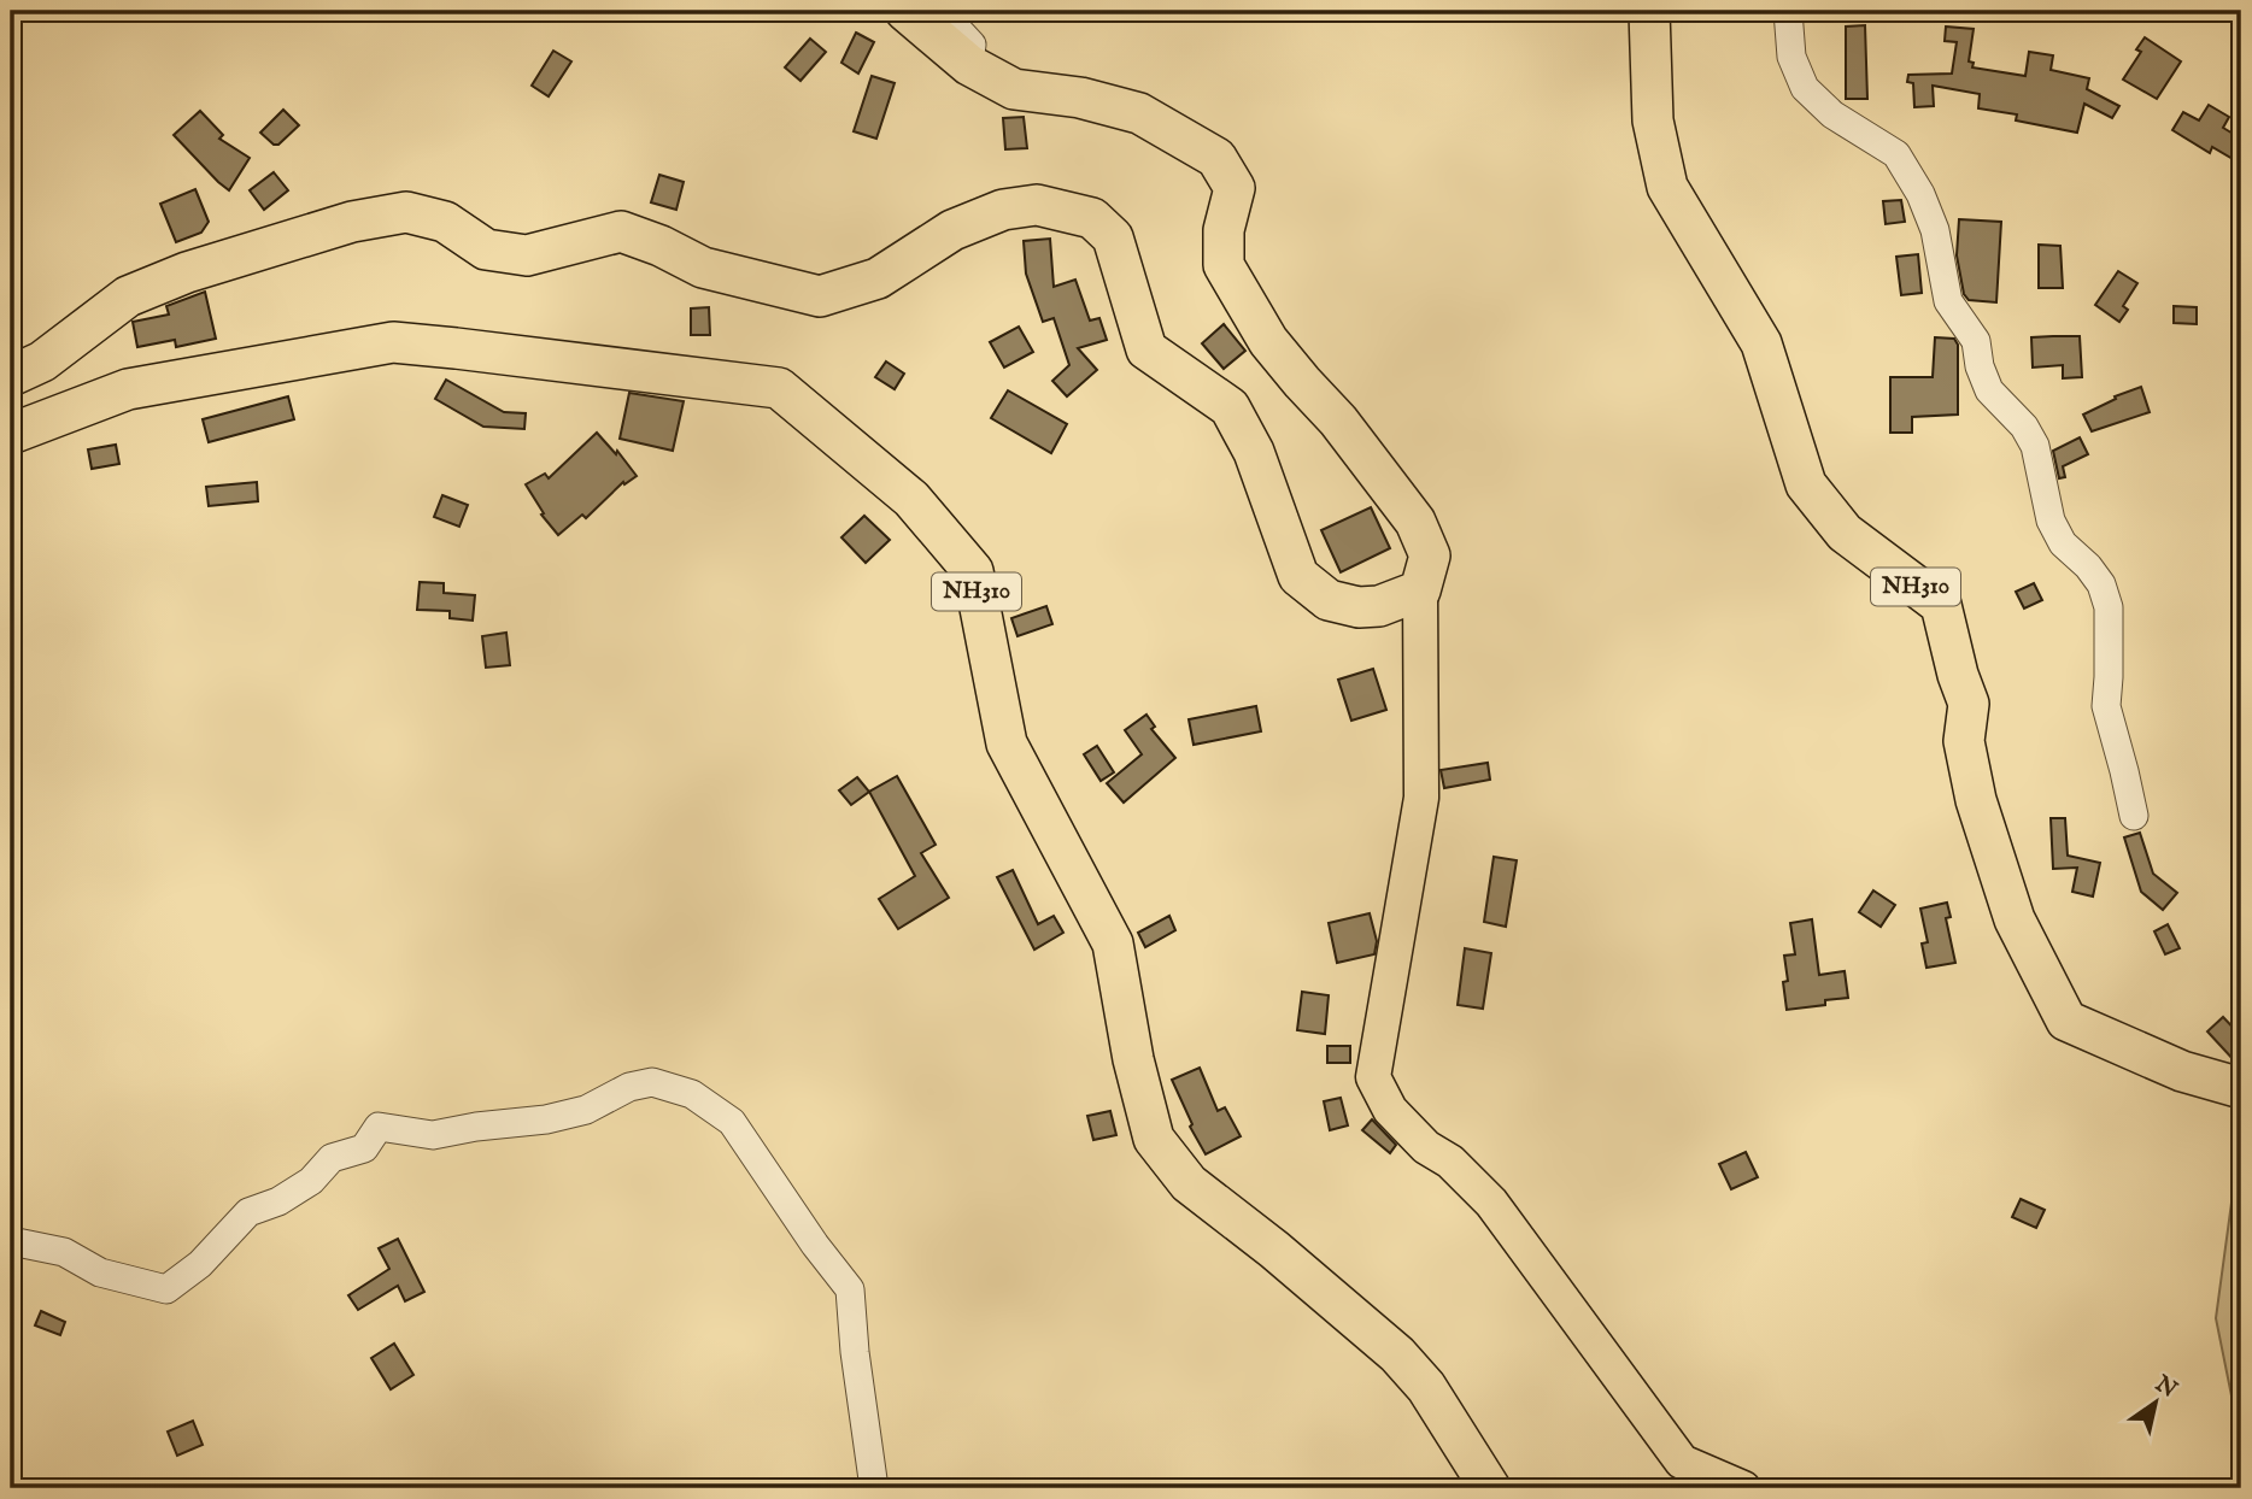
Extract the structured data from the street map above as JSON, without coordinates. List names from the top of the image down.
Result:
{
  "streets": {
    "highway": ["NH310"]
  },
  "north": "top right"
}
